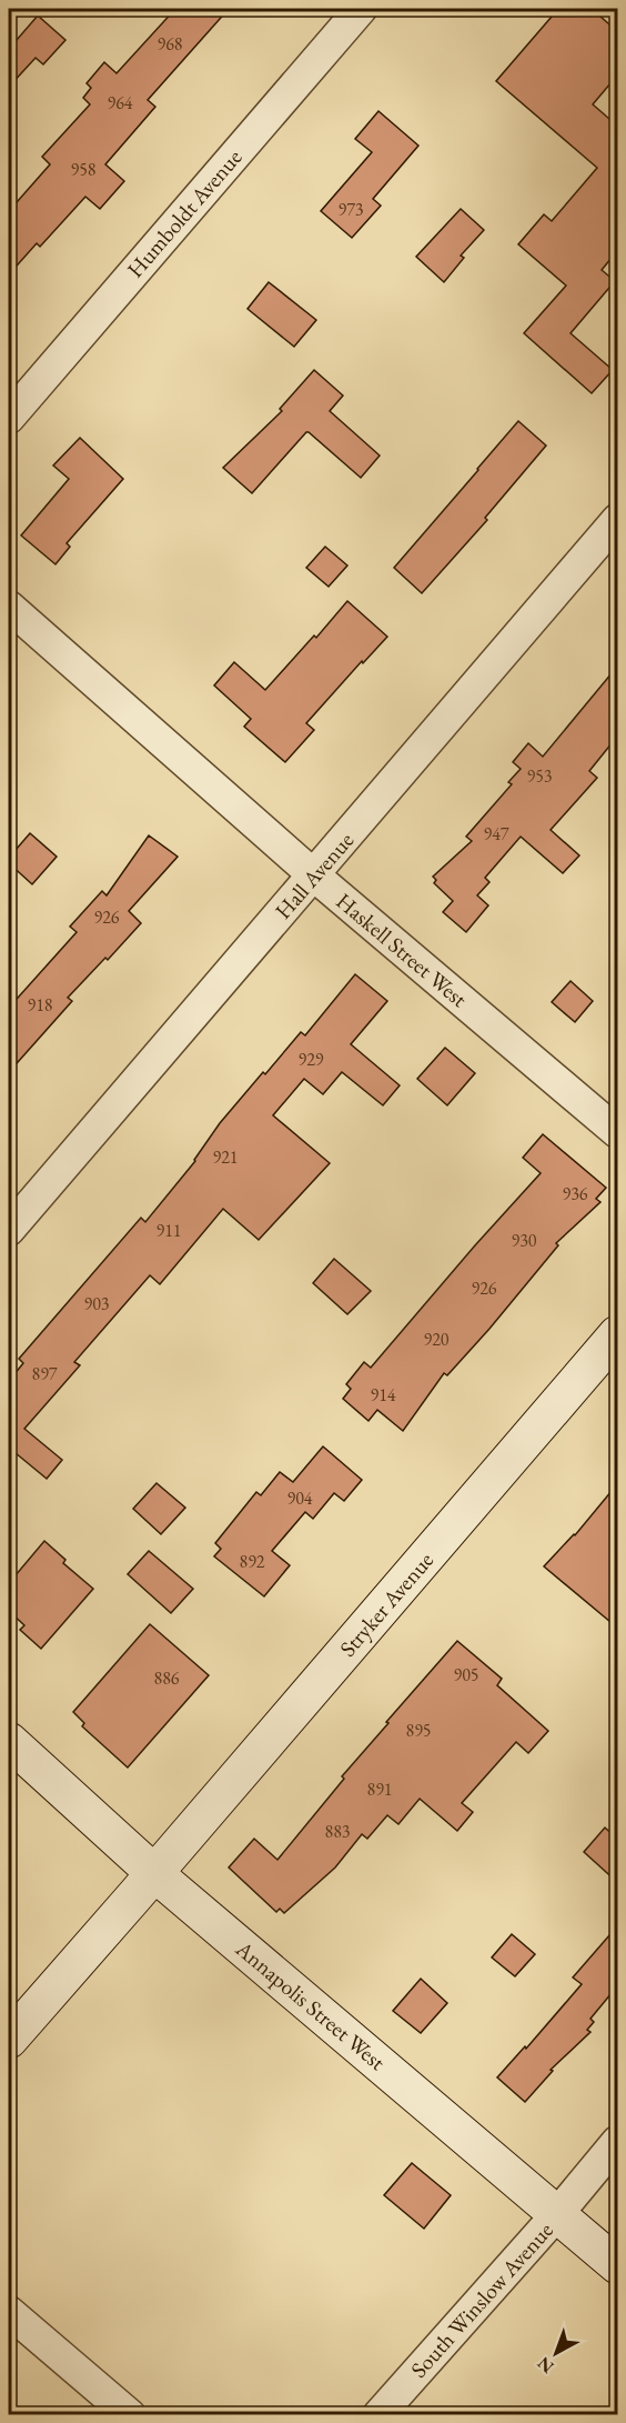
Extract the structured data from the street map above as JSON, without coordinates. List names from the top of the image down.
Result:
{
  "streets": {
    "street": [
      "Humboldt Avenue",
      "Hall Avenue",
      "Haskell Street West",
      "Stryker Avenue",
      "Annapolis Street West",
      "South Winslow Avenue"
    ]
  },
  "crossings": [
    ["Hall Avenue", "Haskell Street West"],
    ["Stryker Avenue", "Annapolis Street West"],
    ["Annapolis Street West", "South Winslow Avenue"]
  ],
  "house_numbers": [
    "968",
    "964",
    "958",
    "973",
    "953",
    "947",
    "926",
    "918",
    "929",
    "921",
    "936",
    "911",
    "930",
    "926",
    "903",
    "920",
    "897",
    "914",
    "904",
    "892",
    "905",
    "886",
    "895",
    "891",
    "883"
  ],
  "north": "bottom left"
}
